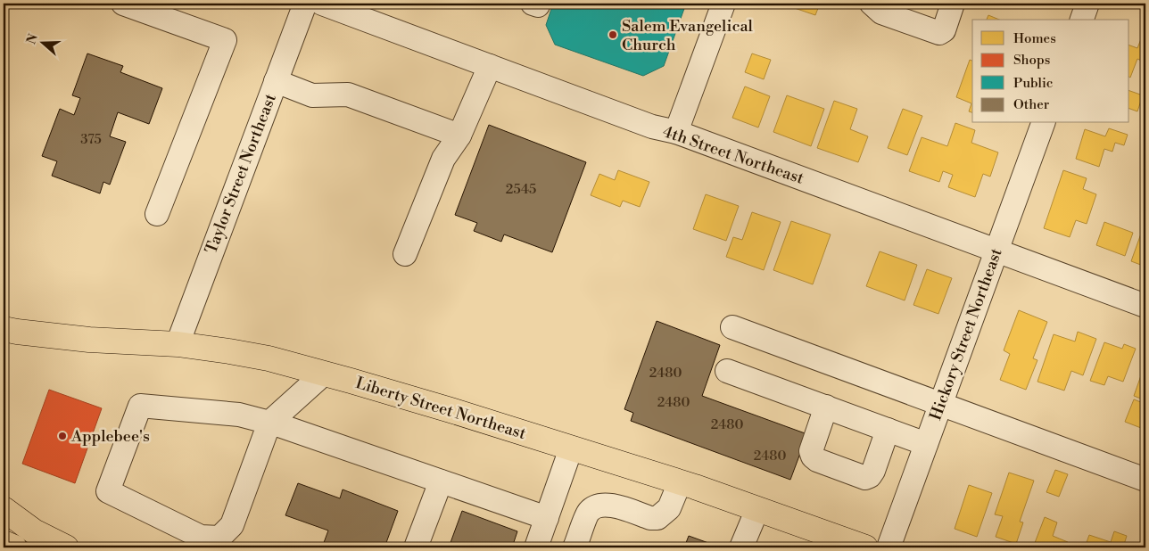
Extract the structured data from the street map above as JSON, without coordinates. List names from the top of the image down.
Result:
{
  "streets": {
    "main road": ["Liberty Street Northeast"],
    "street": ["4th Street Northeast", "Taylor Street Northeast", "Hickory Street Northeast"]
  },
  "crossings": [
    ["4th Street Northeast", "Hickory Street Northeast"],
    ["Taylor Street Northeast", "Liberty Street Northeast"]
  ],
  "places": ["Salem Evangelical Church", "Applebee's"],
  "house_numbers": [
    "375",
    "2545",
    "2480",
    "2480",
    "2480",
    "2480"
  ],
  "legend": [
    "Homes",
    "Shops",
    "Public",
    "Other"
  ],
  "north": "left"
}
